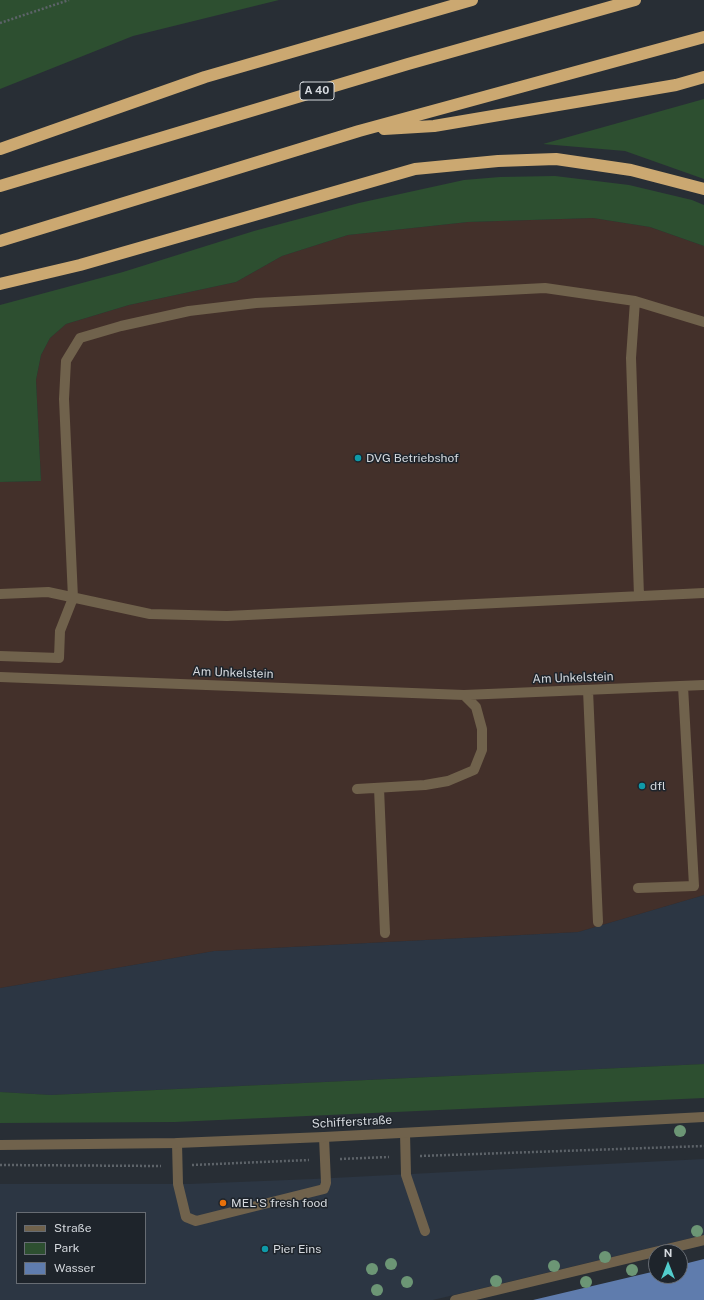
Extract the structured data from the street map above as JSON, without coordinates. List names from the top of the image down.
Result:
{
  "streets": {
    "highway": ["A 40"],
    "street": ["Am Unkelstein", "Schifferstraße"]
  },
  "places": [
    "DVG Betriebshof",
    "dfl",
    "MEL'S fresh food",
    "Pier Eins"
  ],
  "legend": ["Straße", "Park", "Wasser"],
  "north": "top"
}
